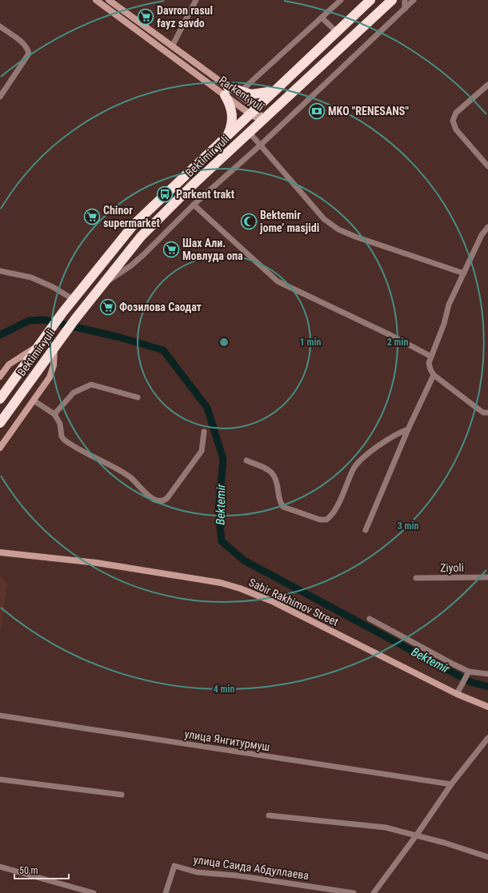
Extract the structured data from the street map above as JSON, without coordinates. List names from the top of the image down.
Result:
{
  "streets": {
    "highway": ["Bektimir yuli"],
    "street": [
      "Parkent yuli",
      "Ziyoli",
      "Sabir Rakhimov Street",
      "улица Янгитурмуш",
      "улица Саида Абдуллаева"
    ]
  },
  "crossings": [
    ["Parkent yuli", "Bektimir yuli"]
  ],
  "water": ["Bektemir"],
  "places": {
    "supermarket": [
      "Davron rasul fayz savdo",
      "Chinor supermarket",
      "Шах Али. Мовлуда опа",
      "Фозилова Саодат"
    ],
    "bank": ["MKO \"RENESANS\""],
    "bus stop": ["Parkent trakt"],
    "mosque": ["Bektemir jome’ masjidi"]
  },
  "scale_bar": "50 m",
  "rings": [
    "1 min",
    "2 min",
    "3 min",
    "4 min"
  ]
}
